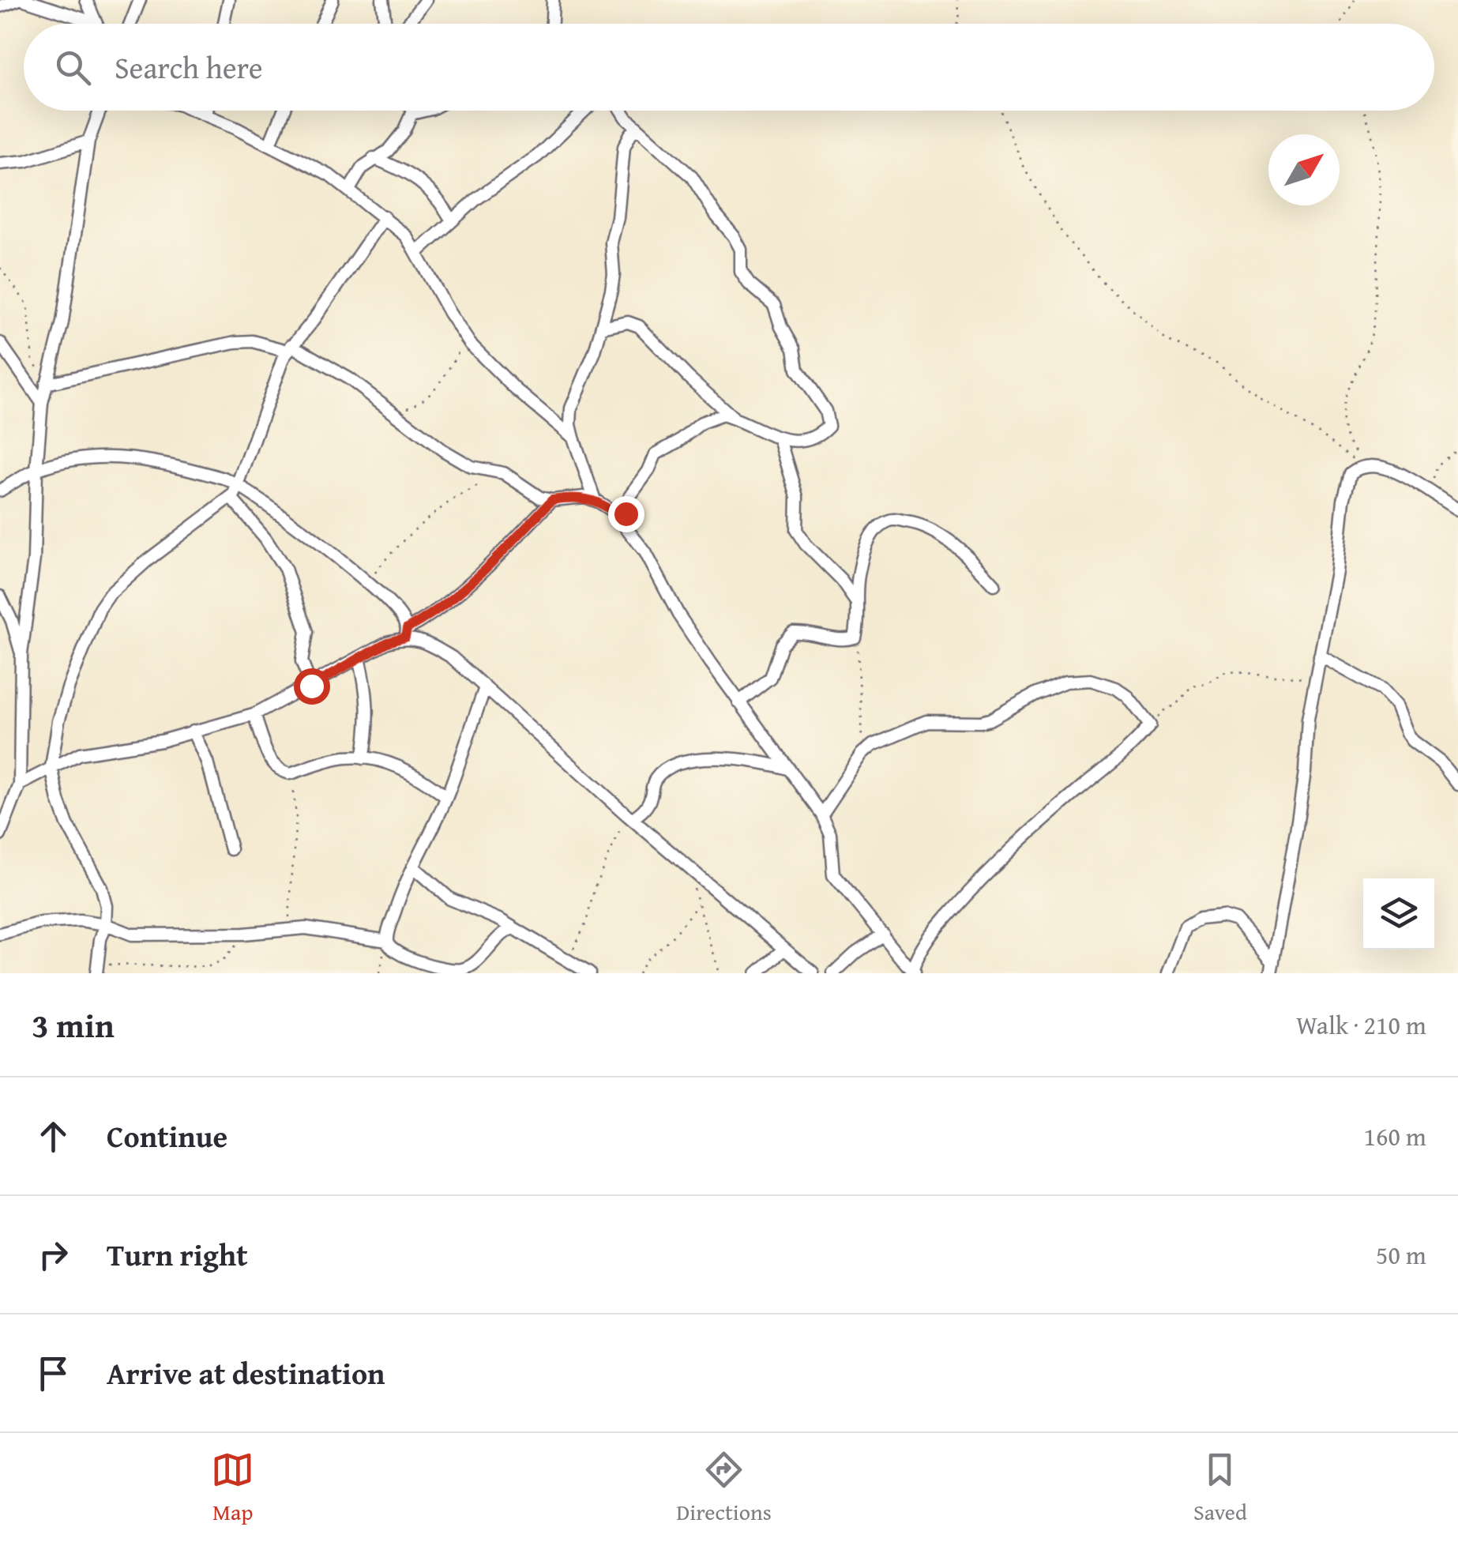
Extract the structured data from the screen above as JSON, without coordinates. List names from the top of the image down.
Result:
{
  "north": "top right",
  "page": {
    "search": "Search here",
    "heading": ["3 min", "Walk · 210 m"],
    "list": [
      ["Continue", "160 m"],
      ["Turn right", "50 m"],
      "Arrive at destination"
    ],
    "nav": ["Map", "Directions", "Saved"]
  }
}
